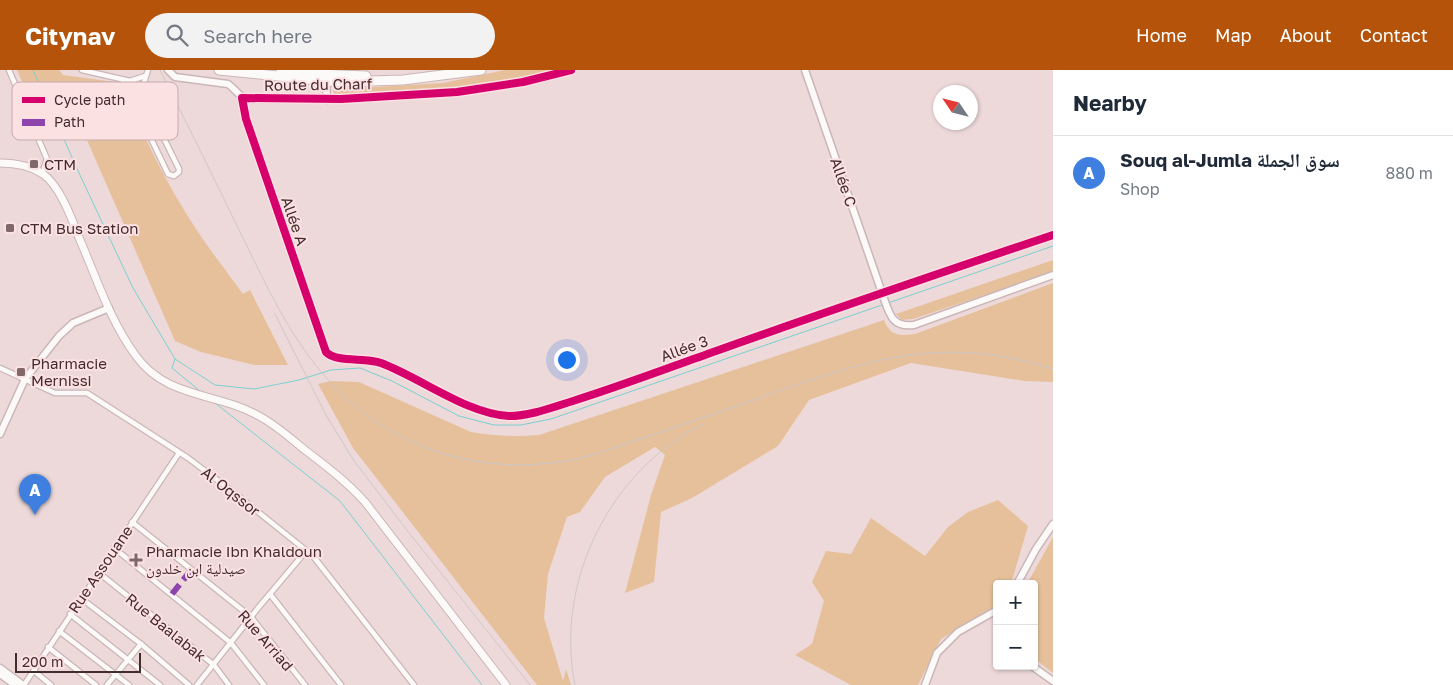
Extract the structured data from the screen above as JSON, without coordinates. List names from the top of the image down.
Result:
{
  "streets": {
    "street": [
      "Route du Charf",
      "Allée C",
      "Allée A",
      "Allée 3",
      "Al Oqssor",
      "Rue Assouane",
      "Rue Baalabak",
      "Rue Arriad"
    ]
  },
  "crossings": [
    ["Route du Charf", "Allée A"],
    ["Allée C", "Allée 3"],
    ["Allée A", "Allée 3"],
    ["Al Oqssor", "Rue Assouane"],
    ["Rue Assouane", "Rue Baalabak"],
    ["Rue Assouane", "Rue Arriad"]
  ],
  "places": {
    "transit": ["CTM", "CTM Bus Station", "Pharmacie Mernissi"],
    "health": ["Pharmacie Ibn Khaldoun صيدلية ابن خلدون"]
  },
  "legend": ["Cycle path", "Path"],
  "scale_bar": "200 m",
  "north": "top left",
  "page": {
    "header": "Citynav",
    "search": "Search here",
    "nav": [
      "Home",
      "Map",
      "About",
      "Contact"
    ],
    "heading": "Nearby",
    "list": [
      {
        "mark": "A",
        "name": "Souq al-Jumla سوق الجملة",
        "note": "Shop",
        "value": "880 m"
      }
    ],
    "pins": "A",
    "map_buttons": ["+", "−"],
    "scale": "200 m"
  }
}
